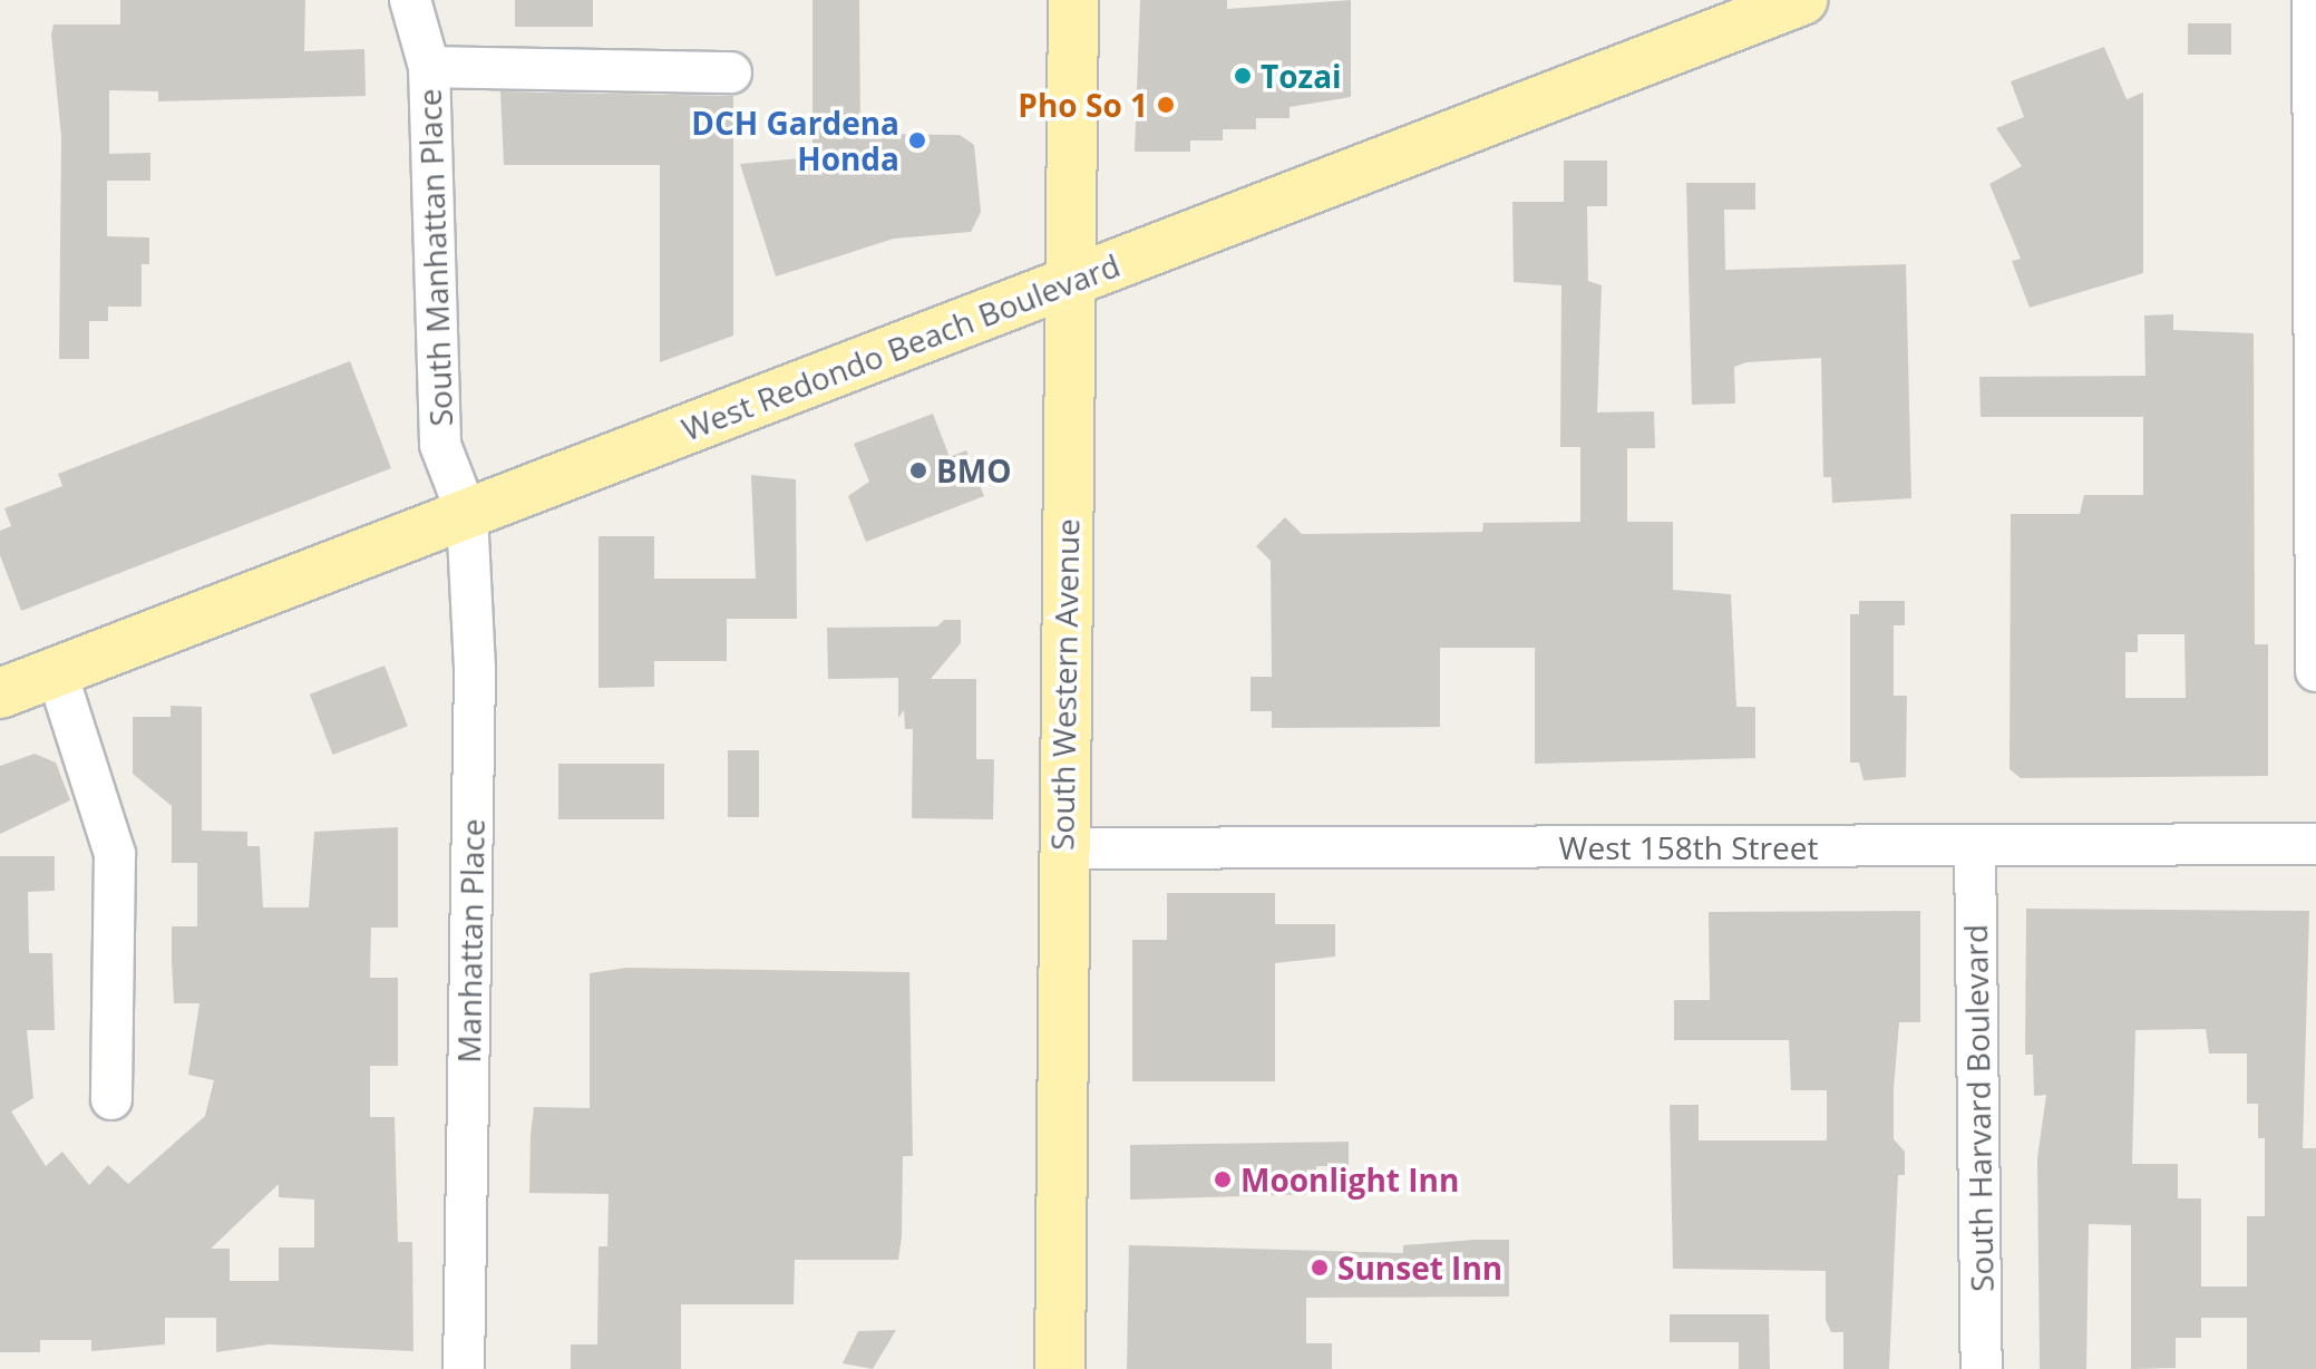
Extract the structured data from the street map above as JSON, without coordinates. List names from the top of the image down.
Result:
{
  "streets": {
    "main road": ["West Redondo Beach Boulevard", "South Western Avenue"],
    "street": [
      "South Manhattan Place",
      "West 158th Street",
      "Manhattan Place",
      "South Harvard Boulevard"
    ]
  },
  "crossings": [
    ["South Manhattan Place", "West Redondo Beach Boulevard"],
    ["South Manhattan Place", "Manhattan Place"],
    ["West Redondo Beach Boulevard", "South Western Avenue"],
    ["West Redondo Beach Boulevard", "Manhattan Place"],
    ["South Western Avenue", "West 158th Street"],
    ["West 158th Street", "South Harvard Boulevard"]
  ],
  "places": [
    "Tozai",
    "Pho So 1",
    "DCH Gardena Honda",
    "BMO",
    "Moonlight Inn",
    "Sunset Inn"
  ]
}
